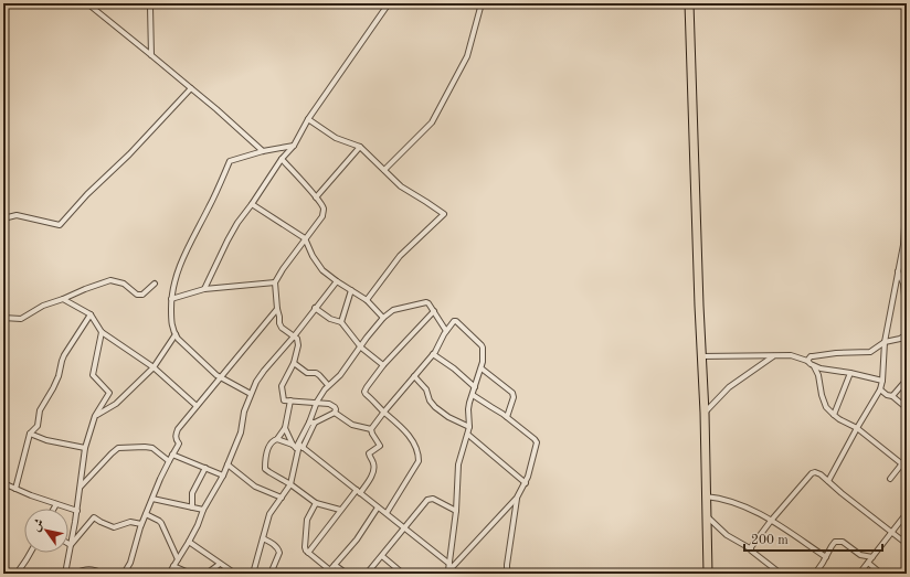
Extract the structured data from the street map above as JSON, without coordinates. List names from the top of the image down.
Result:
{
  "scale_bar": "200 m",
  "north": "top left"
}
